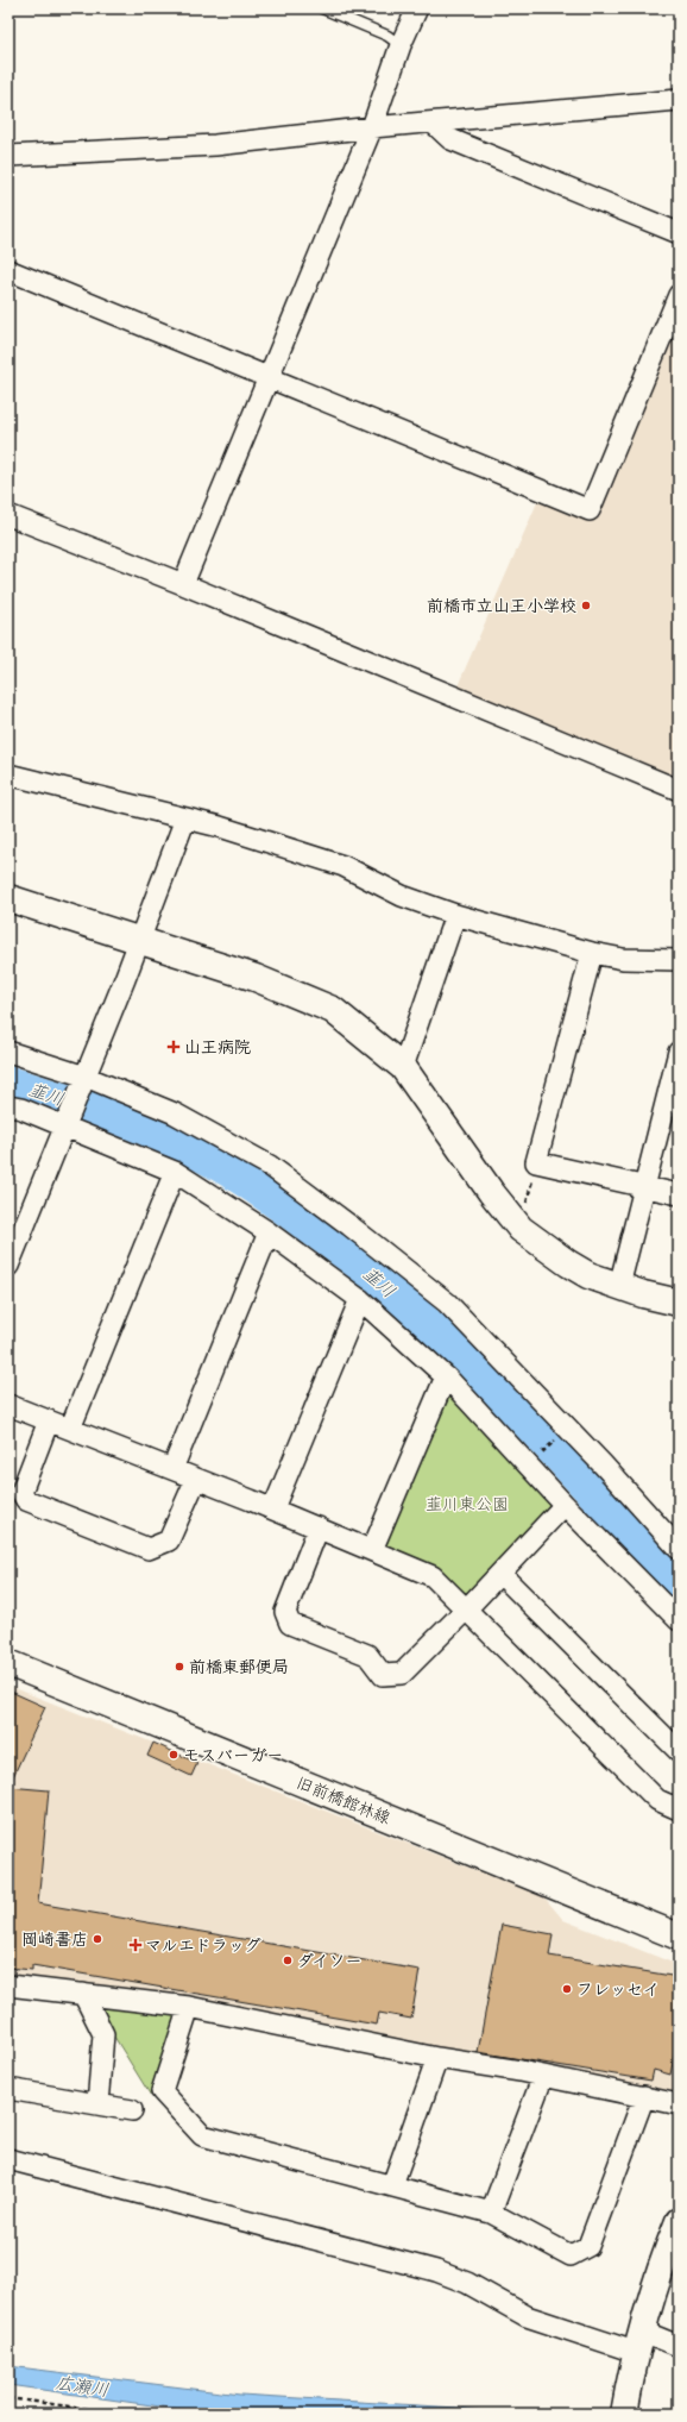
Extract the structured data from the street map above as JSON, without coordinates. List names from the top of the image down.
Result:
{
  "streets": {
    "street": ["旧前橋館林線"]
  },
  "water": ["韮川", "広瀬川"],
  "parks": ["韮川東公園"],
  "places": {
    "other": [
      "前橋市立山王小学校",
      "前橋東郵便局",
      "モスバーガー",
      "岡崎書店",
      "ダイソー",
      "フレッセイ"
    ],
    "health": ["山王病院", "マルエドラッグ"]
  }
}
